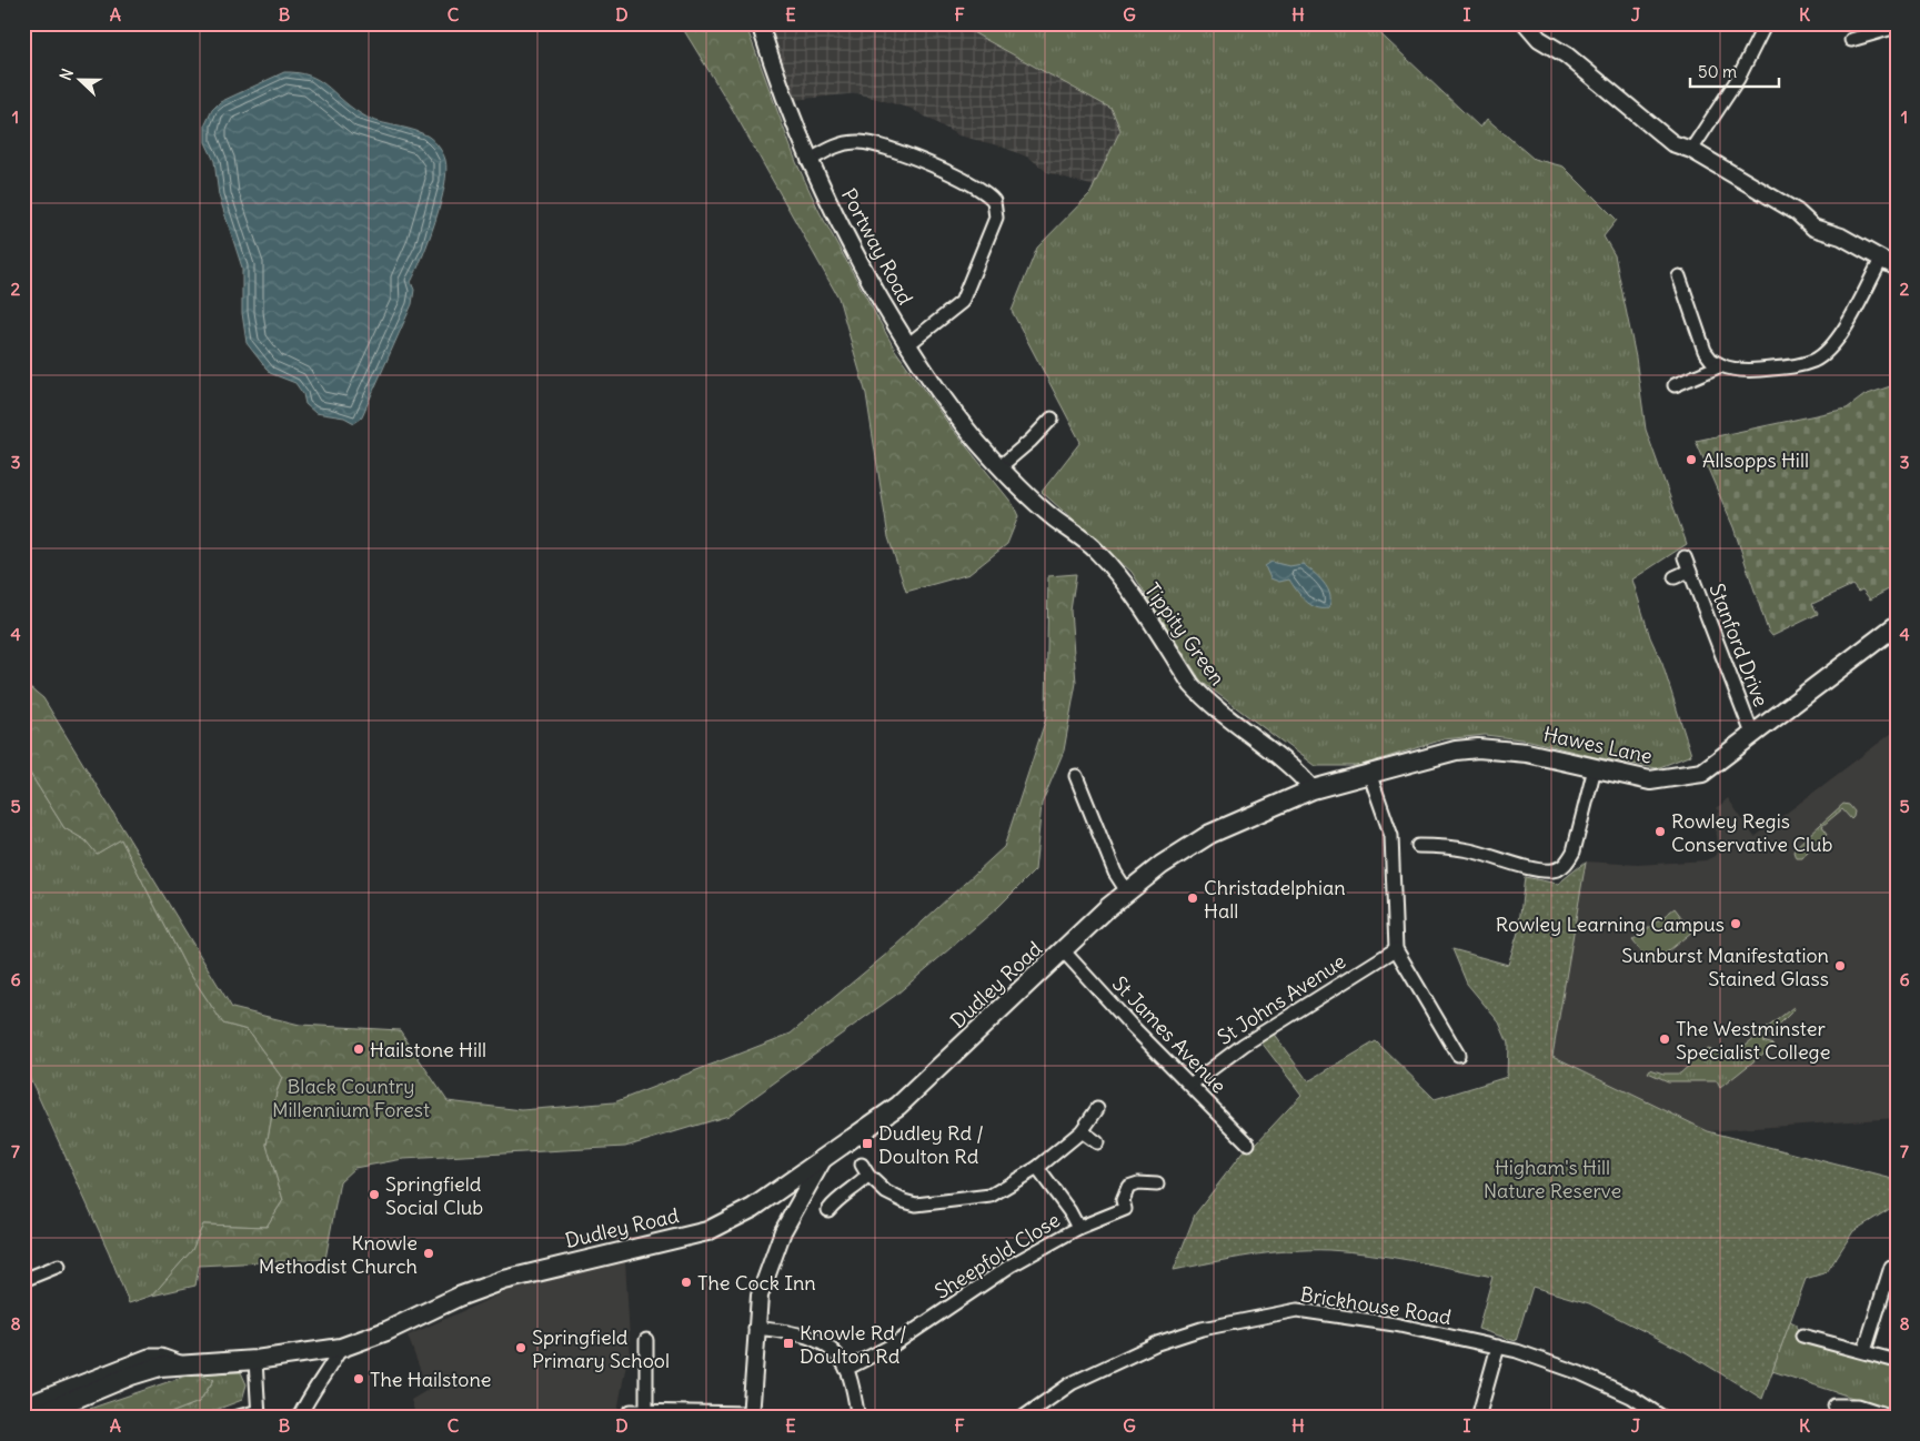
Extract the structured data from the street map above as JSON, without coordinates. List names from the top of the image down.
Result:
{
  "streets": {
    "main road": ["Hawes Lane", "Dudley Road"],
    "street": [
      "Portway Road",
      "Tippity Green",
      "Stanford Drive",
      "St Johns Avenue",
      "St James Avenue",
      "Sheepfold Close",
      "Brickhouse Road"
    ]
  },
  "crossings": [
    ["Portway Road", "Tippity Green"],
    ["Tippity Green", "Hawes Lane"],
    ["Tippity Green", "Dudley Road"],
    ["Stanford Drive", "Hawes Lane"],
    ["Hawes Lane", "Dudley Road"],
    ["Dudley Road", "St James Avenue"],
    ["St Johns Avenue", "St James Avenue"]
  ],
  "parks": ["Black Country Millennium Forest", "Higham's Hill Nature Reserve"],
  "places": {
    "other": [
      "Allsopps Hill",
      "Rowley Regis Conservative Club",
      "Christadelphian Hall",
      "Rowley Learning Campus",
      "Sunburst Manifestation Stained Glass",
      "The Westminster Specialist College",
      "Hailstone Hill",
      "Springfield Social Club",
      "Knowle Methodist Church",
      "The Cock Inn",
      "Springfield Primary School",
      "The Hailstone"
    ],
    "transit": ["Dudley Rd / Doulton Rd", "Knowle Rd / Doulton Rd"]
  },
  "scale_bar": "50 m",
  "north": "left",
  "grid": {
    "columns": [
      "A",
      "B",
      "C",
      "D",
      "E",
      "F",
      "G",
      "H",
      "I",
      "J",
      "K"
    ],
    "rows": [
      "1",
      "2",
      "3",
      "4",
      "5",
      "6",
      "7",
      "8"
    ]
  }
}
